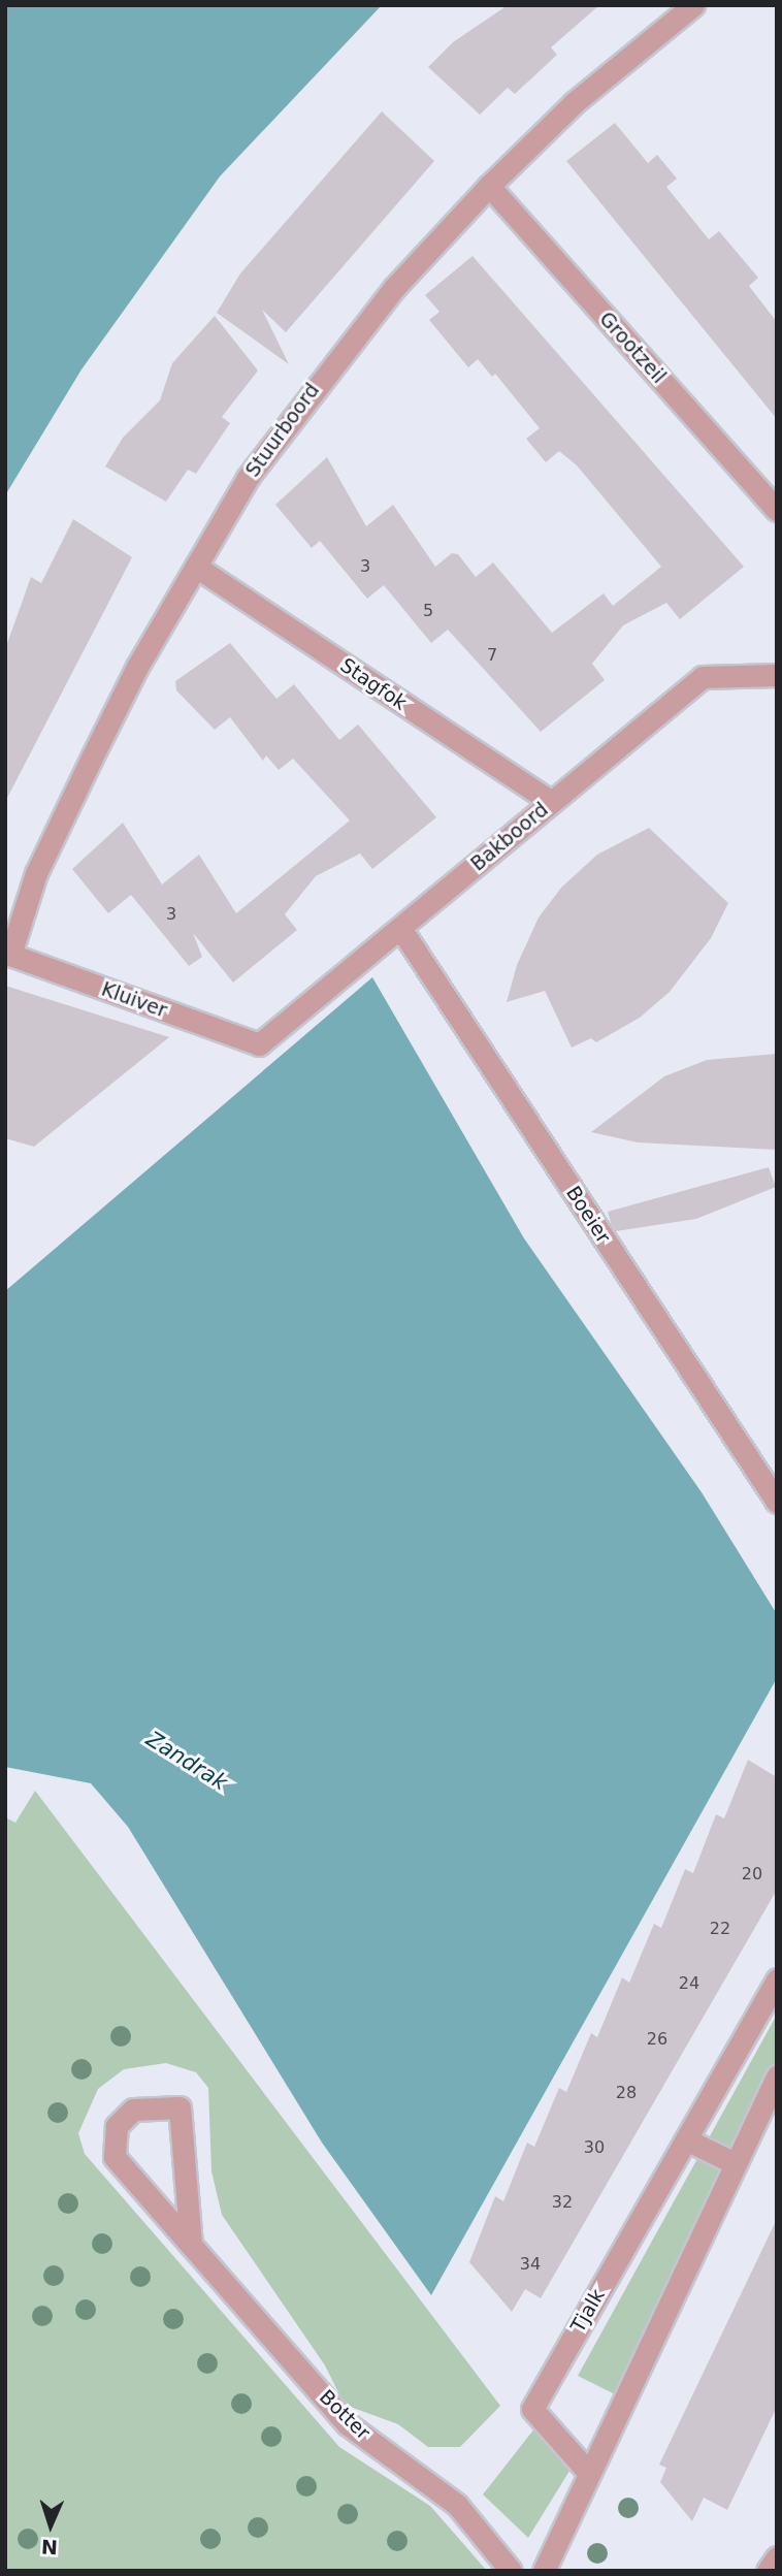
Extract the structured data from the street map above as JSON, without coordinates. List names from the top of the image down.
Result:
{
  "streets": {
    "street": [
      "Grootzeil",
      "Stuurboord",
      "Stagfok",
      "Bakboord",
      "Kluiver",
      "Boeier",
      "Tjalk",
      "Botter"
    ]
  },
  "crossings": [
    ["Grootzeil", "Stuurboord"],
    ["Stuurboord", "Stagfok"],
    ["Stuurboord", "Kluiver"],
    ["Stagfok", "Bakboord"],
    ["Bakboord", "Kluiver"],
    ["Bakboord", "Boeier"]
  ],
  "water": ["Zandrak"],
  "house_numbers": [
    "3",
    "5",
    "7",
    "3",
    "20",
    "22",
    "24",
    "26",
    "28",
    "30",
    "32",
    "34"
  ],
  "north": "bottom"
}
